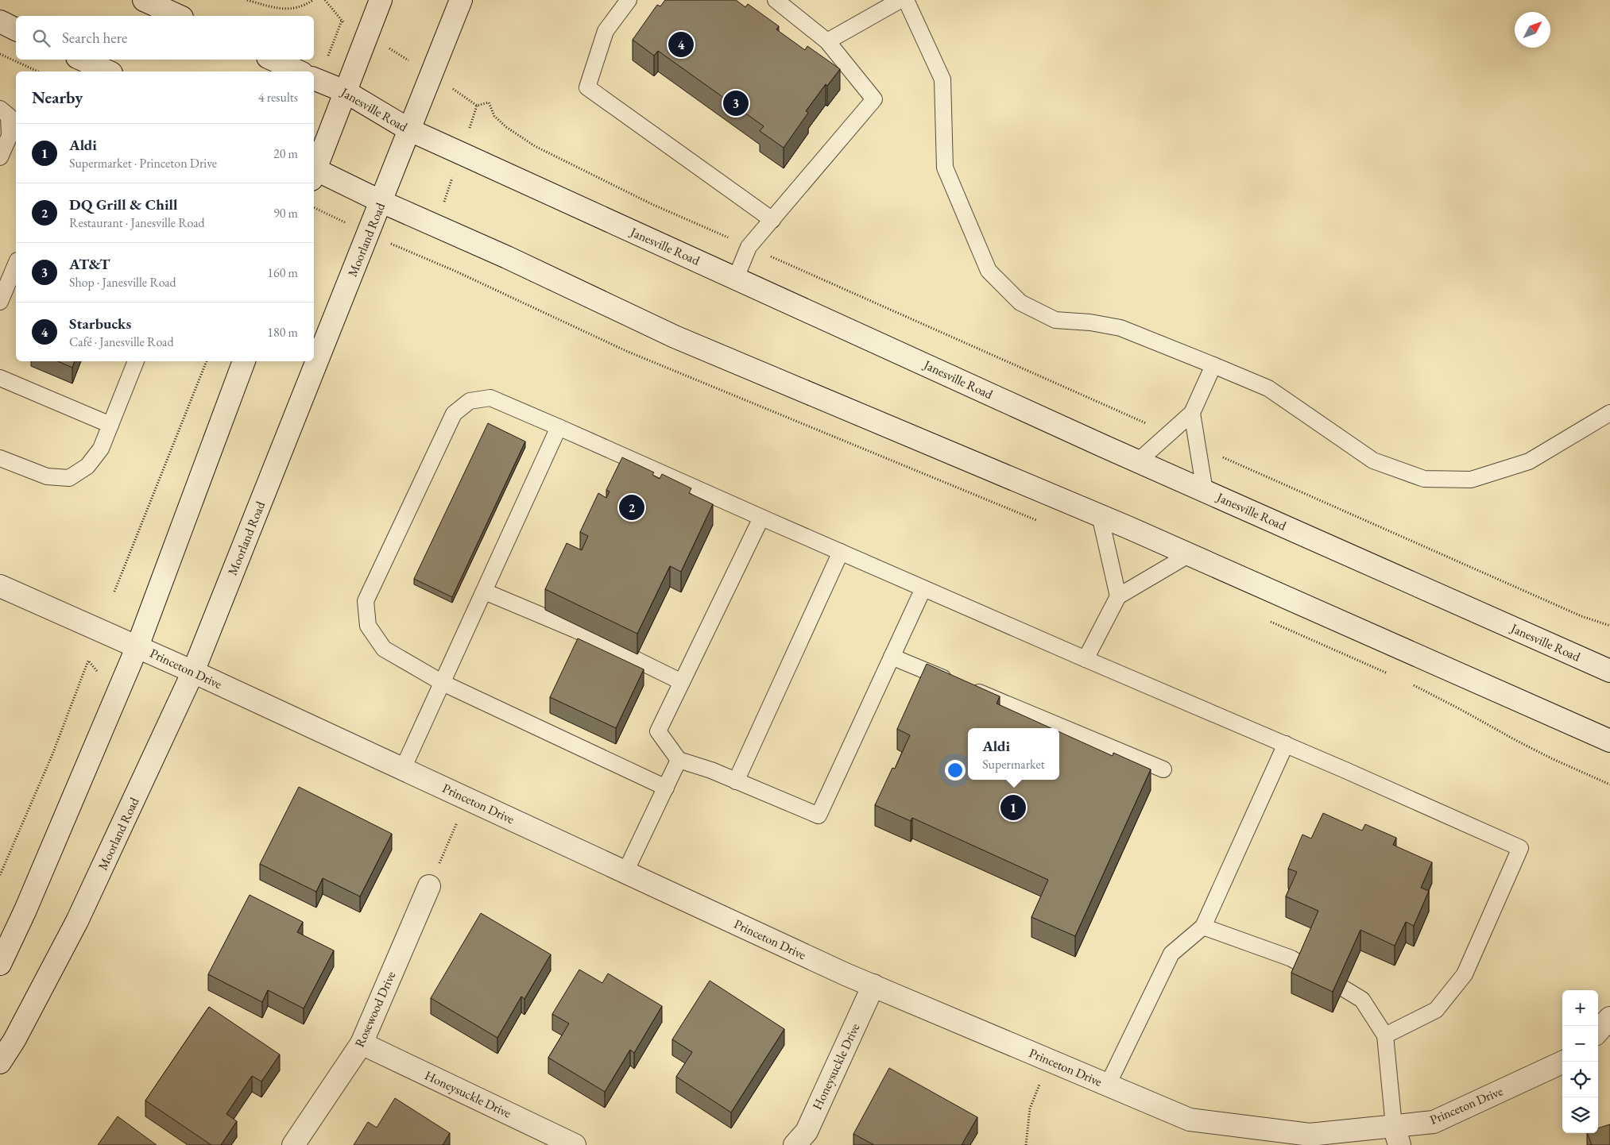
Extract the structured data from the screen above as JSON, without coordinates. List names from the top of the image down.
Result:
{
  "streets": {
    "street": [
      "Janesville Road",
      "Moorland Road",
      "Princeton Drive",
      "Rosewood Drive",
      "Honeysuckle Drive"
    ]
  },
  "crossings": [
    ["Janesville Road", "Moorland Road"],
    ["Moorland Road", "Princeton Drive"],
    ["Princeton Drive", "Honeysuckle Drive"],
    ["Rosewood Drive", "Honeysuckle Drive"]
  ],
  "north": "top right",
  "page": {
    "search": "Search here",
    "pins": [
      "4",
      "3",
      "2",
      "1"
    ],
    "heading": ["Nearby", "4 results"],
    "list": [
      {
        "mark": "1",
        "name": "Aldi",
        "note": "Supermarket · Princeton Drive",
        "value": "20 m"
      },
      {
        "mark": "2",
        "name": "DQ Grill & Chill",
        "note": "Restaurant · Janesville Road",
        "value": "90 m"
      },
      {
        "mark": "3",
        "name": "AT&T",
        "note": "Shop · Janesville Road",
        "value": "160 m"
      },
      {
        "mark": "4",
        "name": "Starbucks",
        "note": "Café · Janesville Road",
        "value": "180 m"
      }
    ],
    "popup": ["Aldi", "Supermarket"],
    "map_buttons": ["+", "−"]
  }
}
